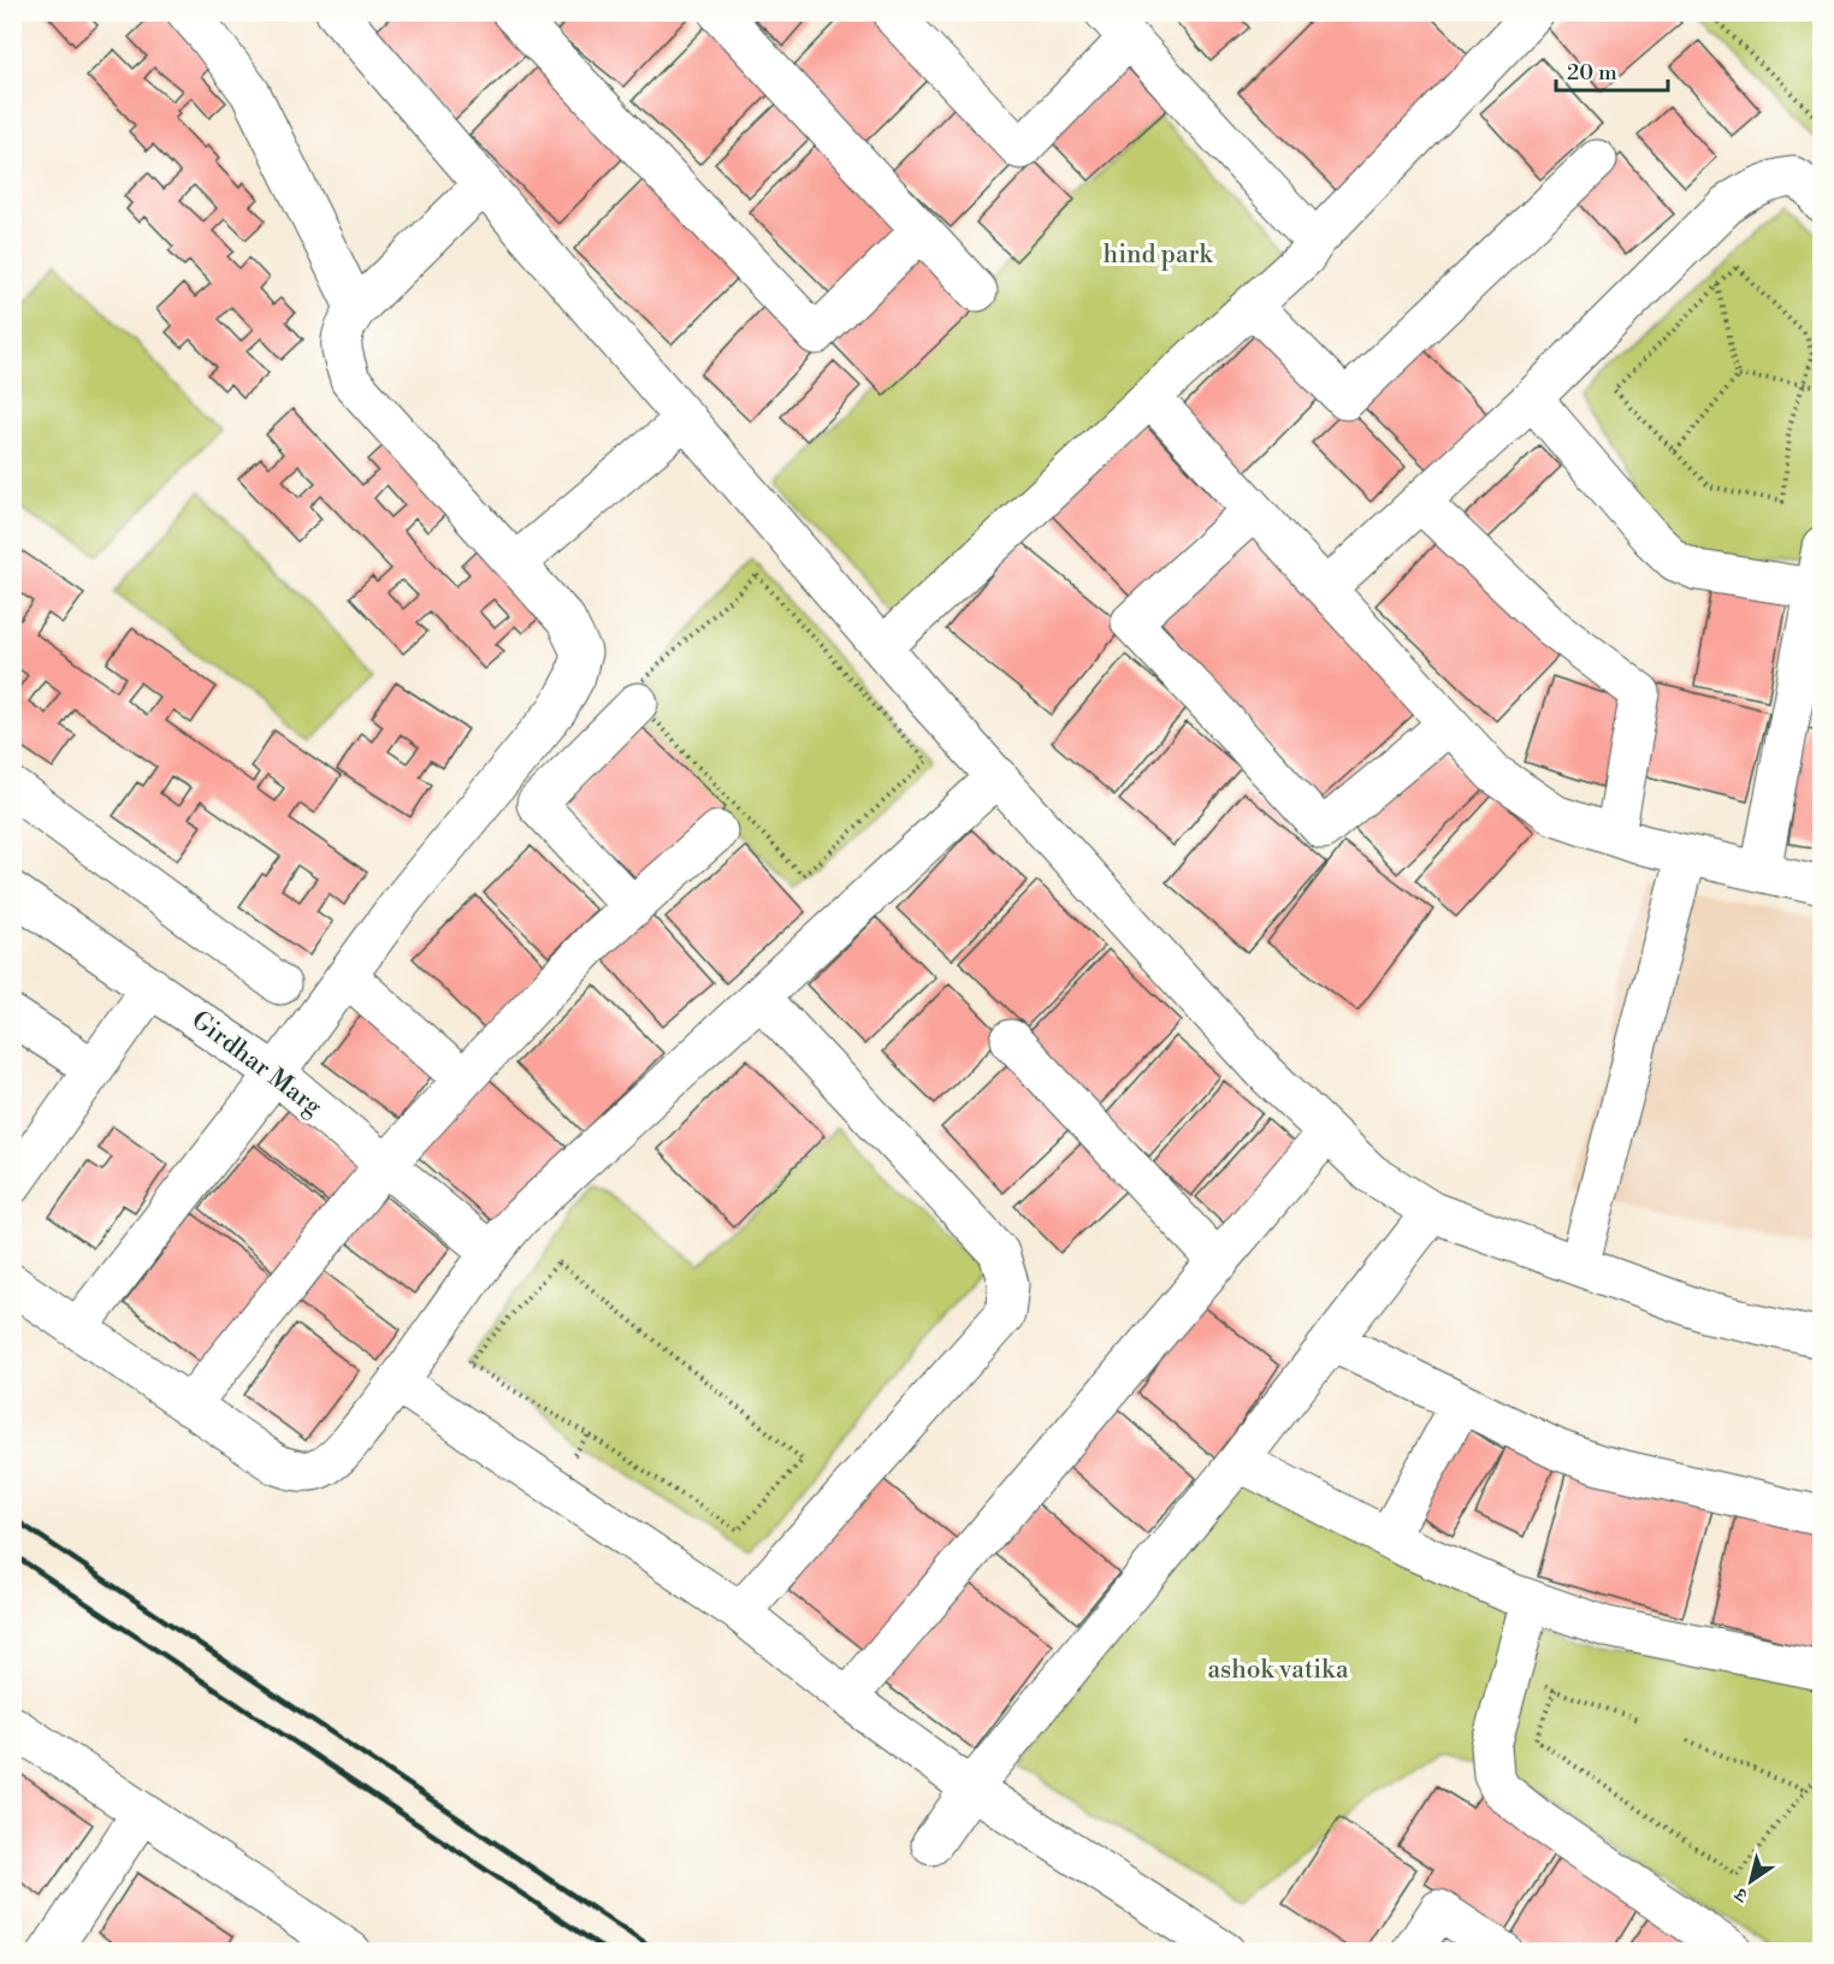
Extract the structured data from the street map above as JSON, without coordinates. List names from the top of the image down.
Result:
{
  "streets": {
    "street": ["Girdhar Marg"]
  },
  "parks": ["hind park", "ashok vatika"],
  "scale_bar": "20 m",
  "north": "bottom left"
}
